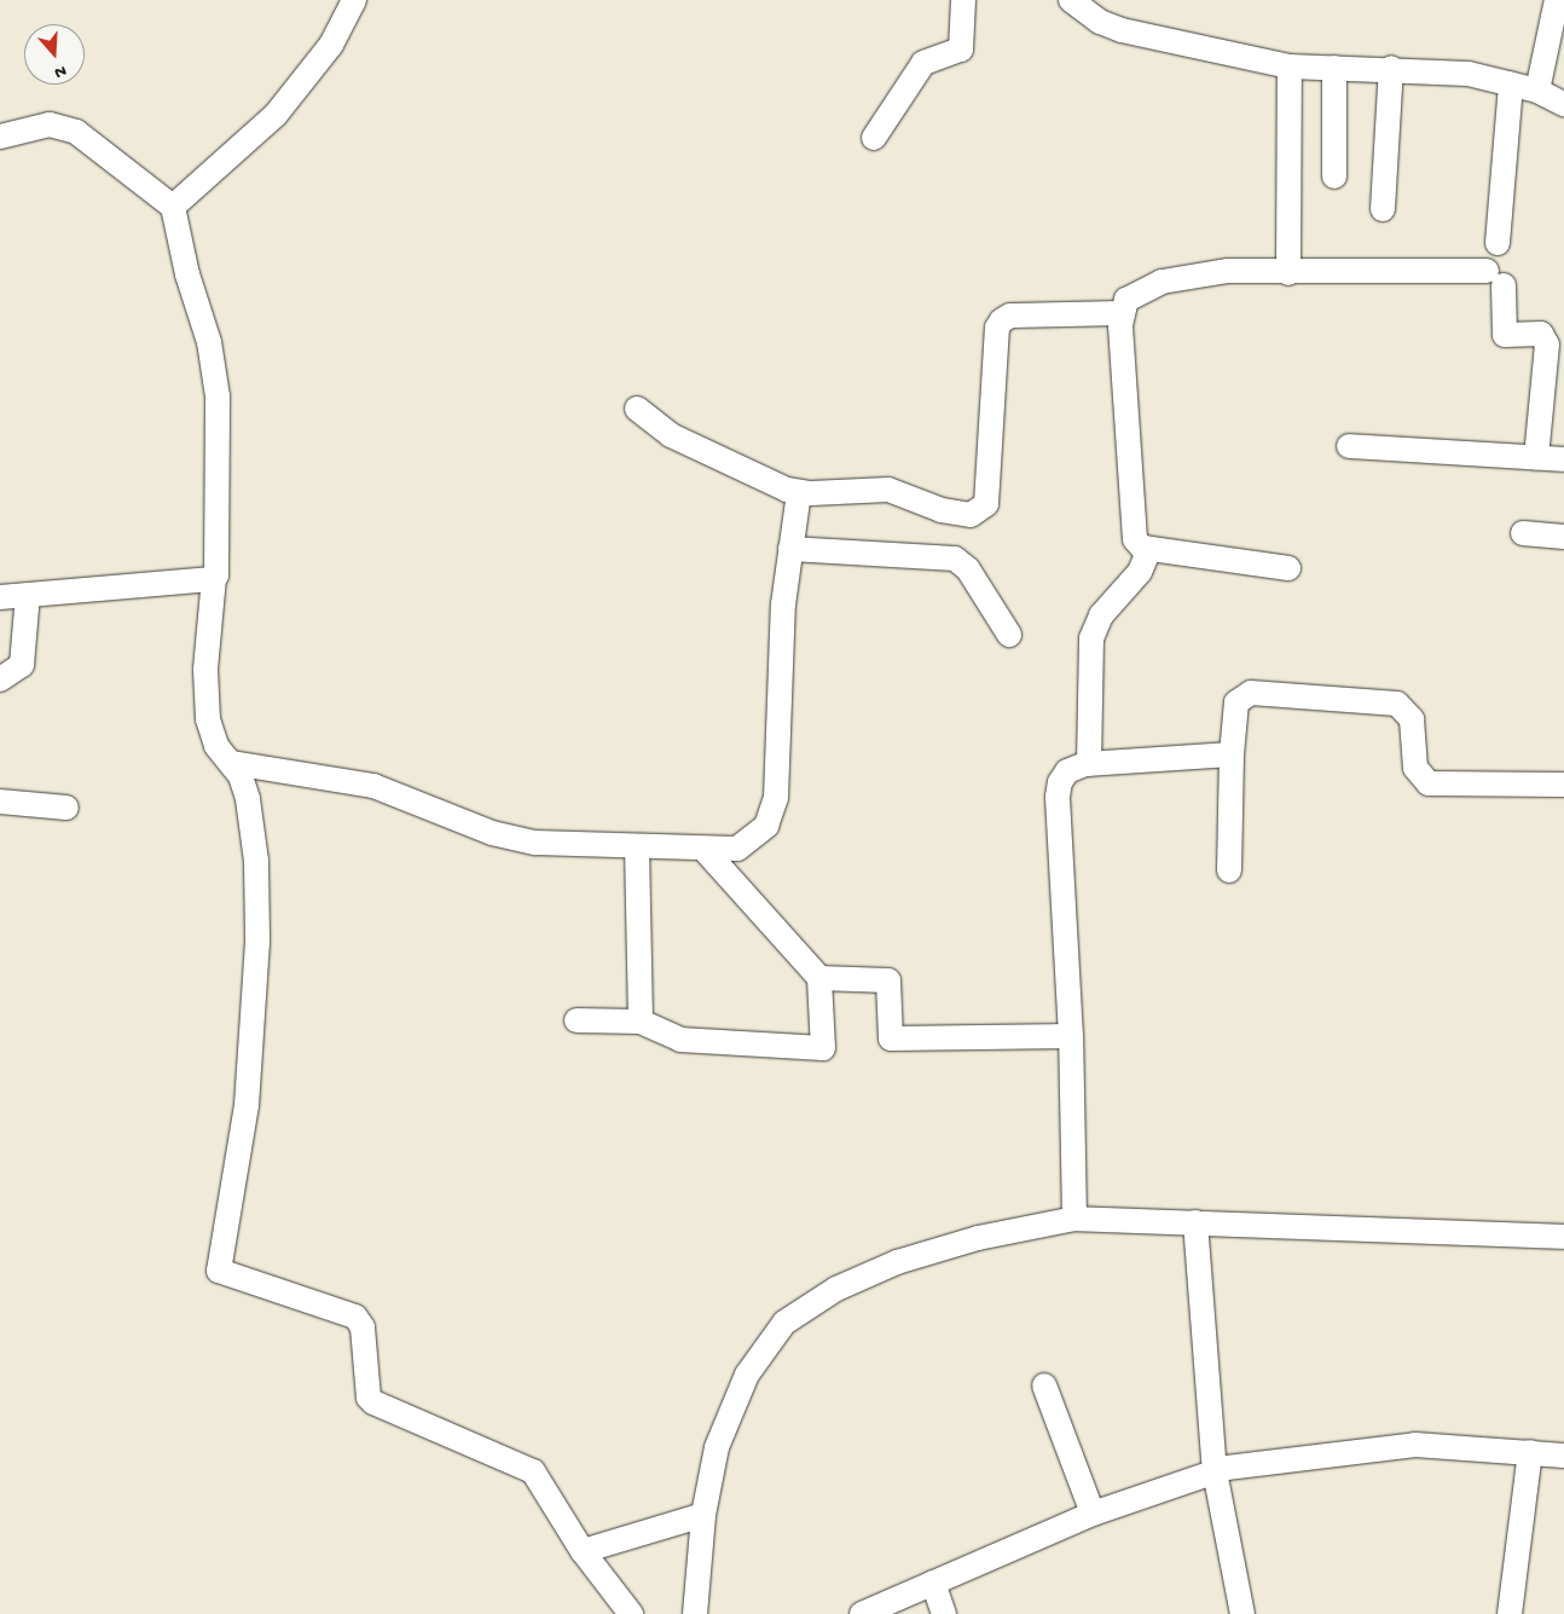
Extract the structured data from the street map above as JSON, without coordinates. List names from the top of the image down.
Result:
{
  "north": "bottom"
}
